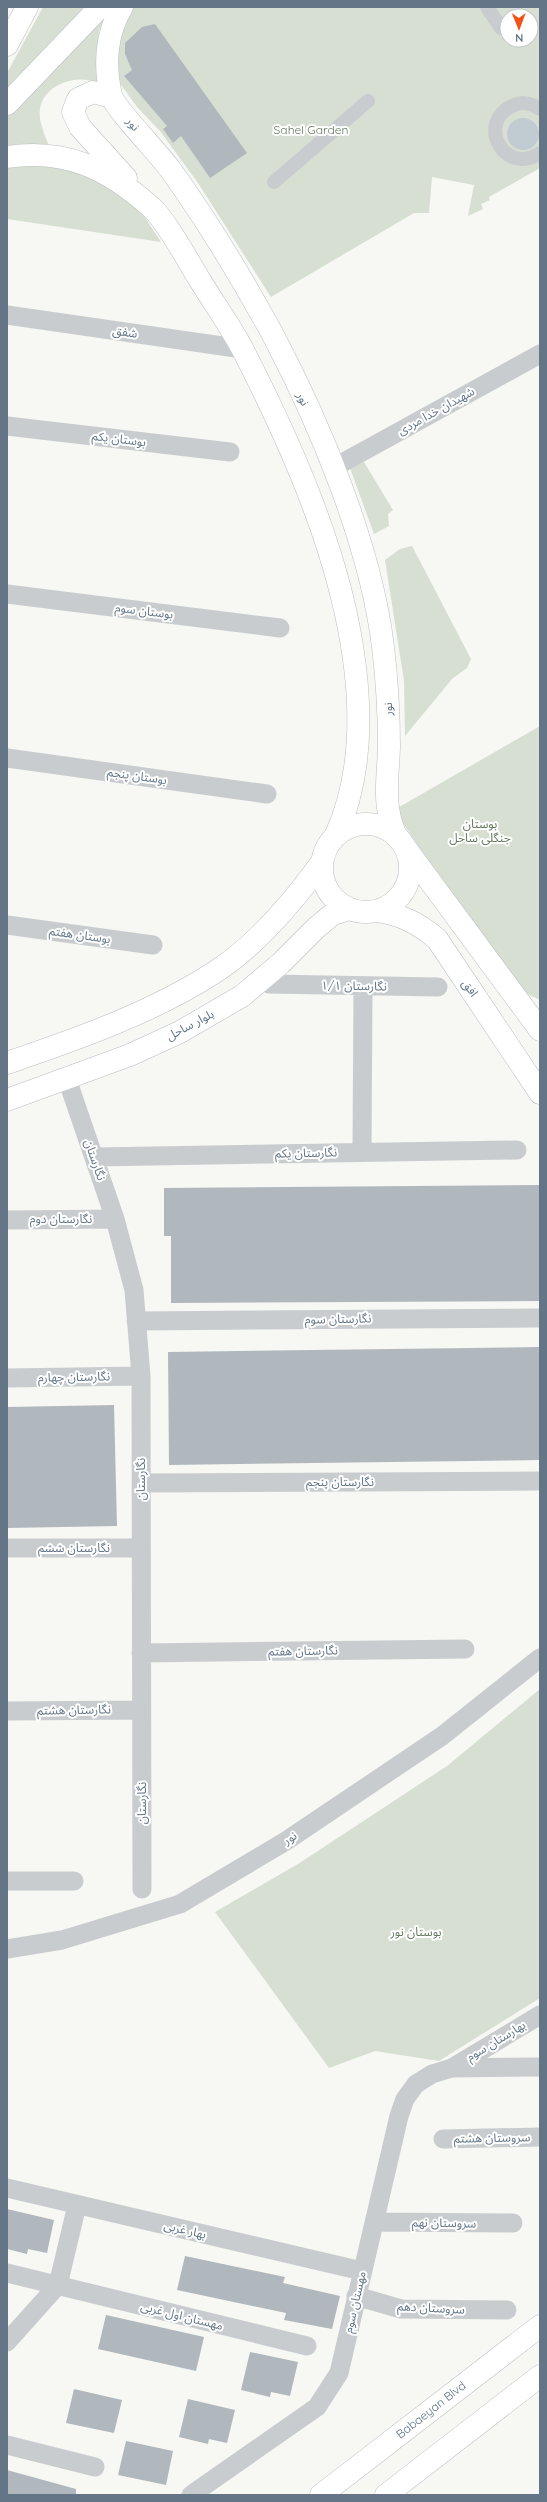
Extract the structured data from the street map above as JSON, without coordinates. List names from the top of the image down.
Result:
{
  "streets": {
    "main road": [
      "نور",
      "افق",
      "بلوار ساحل",
      "Babaeyan Blvd"
    ],
    "street": [
      "شفق",
      "شهیدان خدا مردی",
      "بوستان یکم",
      "بوستان سوم",
      "بوستان پنجم",
      "بوستان هفتم",
      "نگارستان ۱/۱",
      "نگارستان یکم",
      "نگارستان",
      "نگارستان دوم",
      "نگارستان سوم",
      "نگارستان چهارم",
      "نگارستان پنجم",
      "نگارستان ششم",
      "نگارستان هفتم",
      "نگارستان هشتم",
      "بهارستان سوم",
      "سروستان هشتم",
      "سروستان نهم",
      "بهار غربی",
      "مهستان سوم",
      "سروستان دهم",
      "مهستان اول غربی"
    ]
  },
  "crossings": [
    ["نور", "شهیدان خدا مردی"],
    ["نور", "افق"],
    ["نور", "بلوار ساحل"],
    ["افق", "بلوار ساحل"],
    ["بلوار ساحل", "نگارستان"],
    ["نگارستان یکم", "نگارستان"],
    ["نگارستان", "نگارستان دوم"],
    ["نگارستان", "نگارستان سوم"],
    ["نگارستان", "نگارستان چهارم"],
    ["نگارستان", "نگارستان پنجم"],
    ["نگارستان", "نگارستان ششم"],
    ["نگارستان", "نگارستان هفتم"],
    ["نگارستان", "نگارستان هشتم"],
    ["بهارستان سوم", "مهستان سوم"],
    ["سروستان نهم", "مهستان سوم"],
    ["بهار غربی", "مهستان سوم"],
    ["مهستان سوم", "سروستان دهم"]
  ],
  "parks": ["Sahel Garden", "بوستان جنگلی ساحل", "بوستان نور"],
  "north": "bottom"
}
